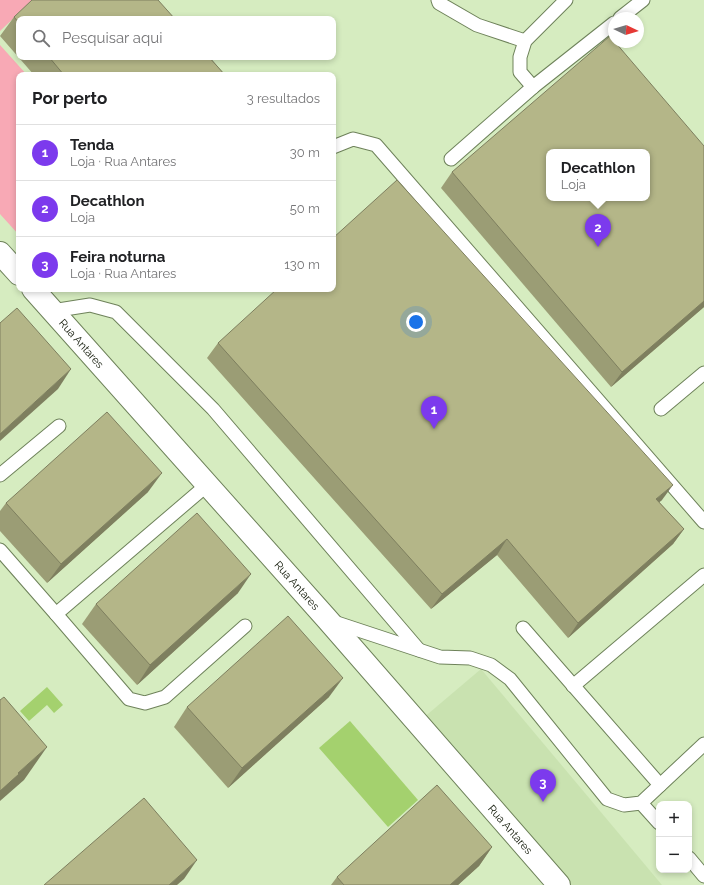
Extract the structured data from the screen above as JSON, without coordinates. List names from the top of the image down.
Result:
{
  "streets": {
    "street": ["Rua Antares"]
  },
  "north": "right",
  "page": {
    "search": "Pesquisar aqui",
    "heading": ["Por perto", "3 resultados"],
    "list": [
      {
        "mark": "1",
        "name": "Tenda",
        "note": "Loja · Rua Antares",
        "value": "30 m"
      },
      {
        "mark": "2",
        "name": "Decathlon",
        "note": "Loja",
        "value": "50 m"
      },
      {
        "mark": "3",
        "name": "Feira noturna",
        "note": "Loja · Rua Antares",
        "value": "130 m"
      }
    ],
    "popup": ["Decathlon", "Loja"],
    "pins": ["2", "1", "3"],
    "map_buttons": ["+", "−"]
  }
}
